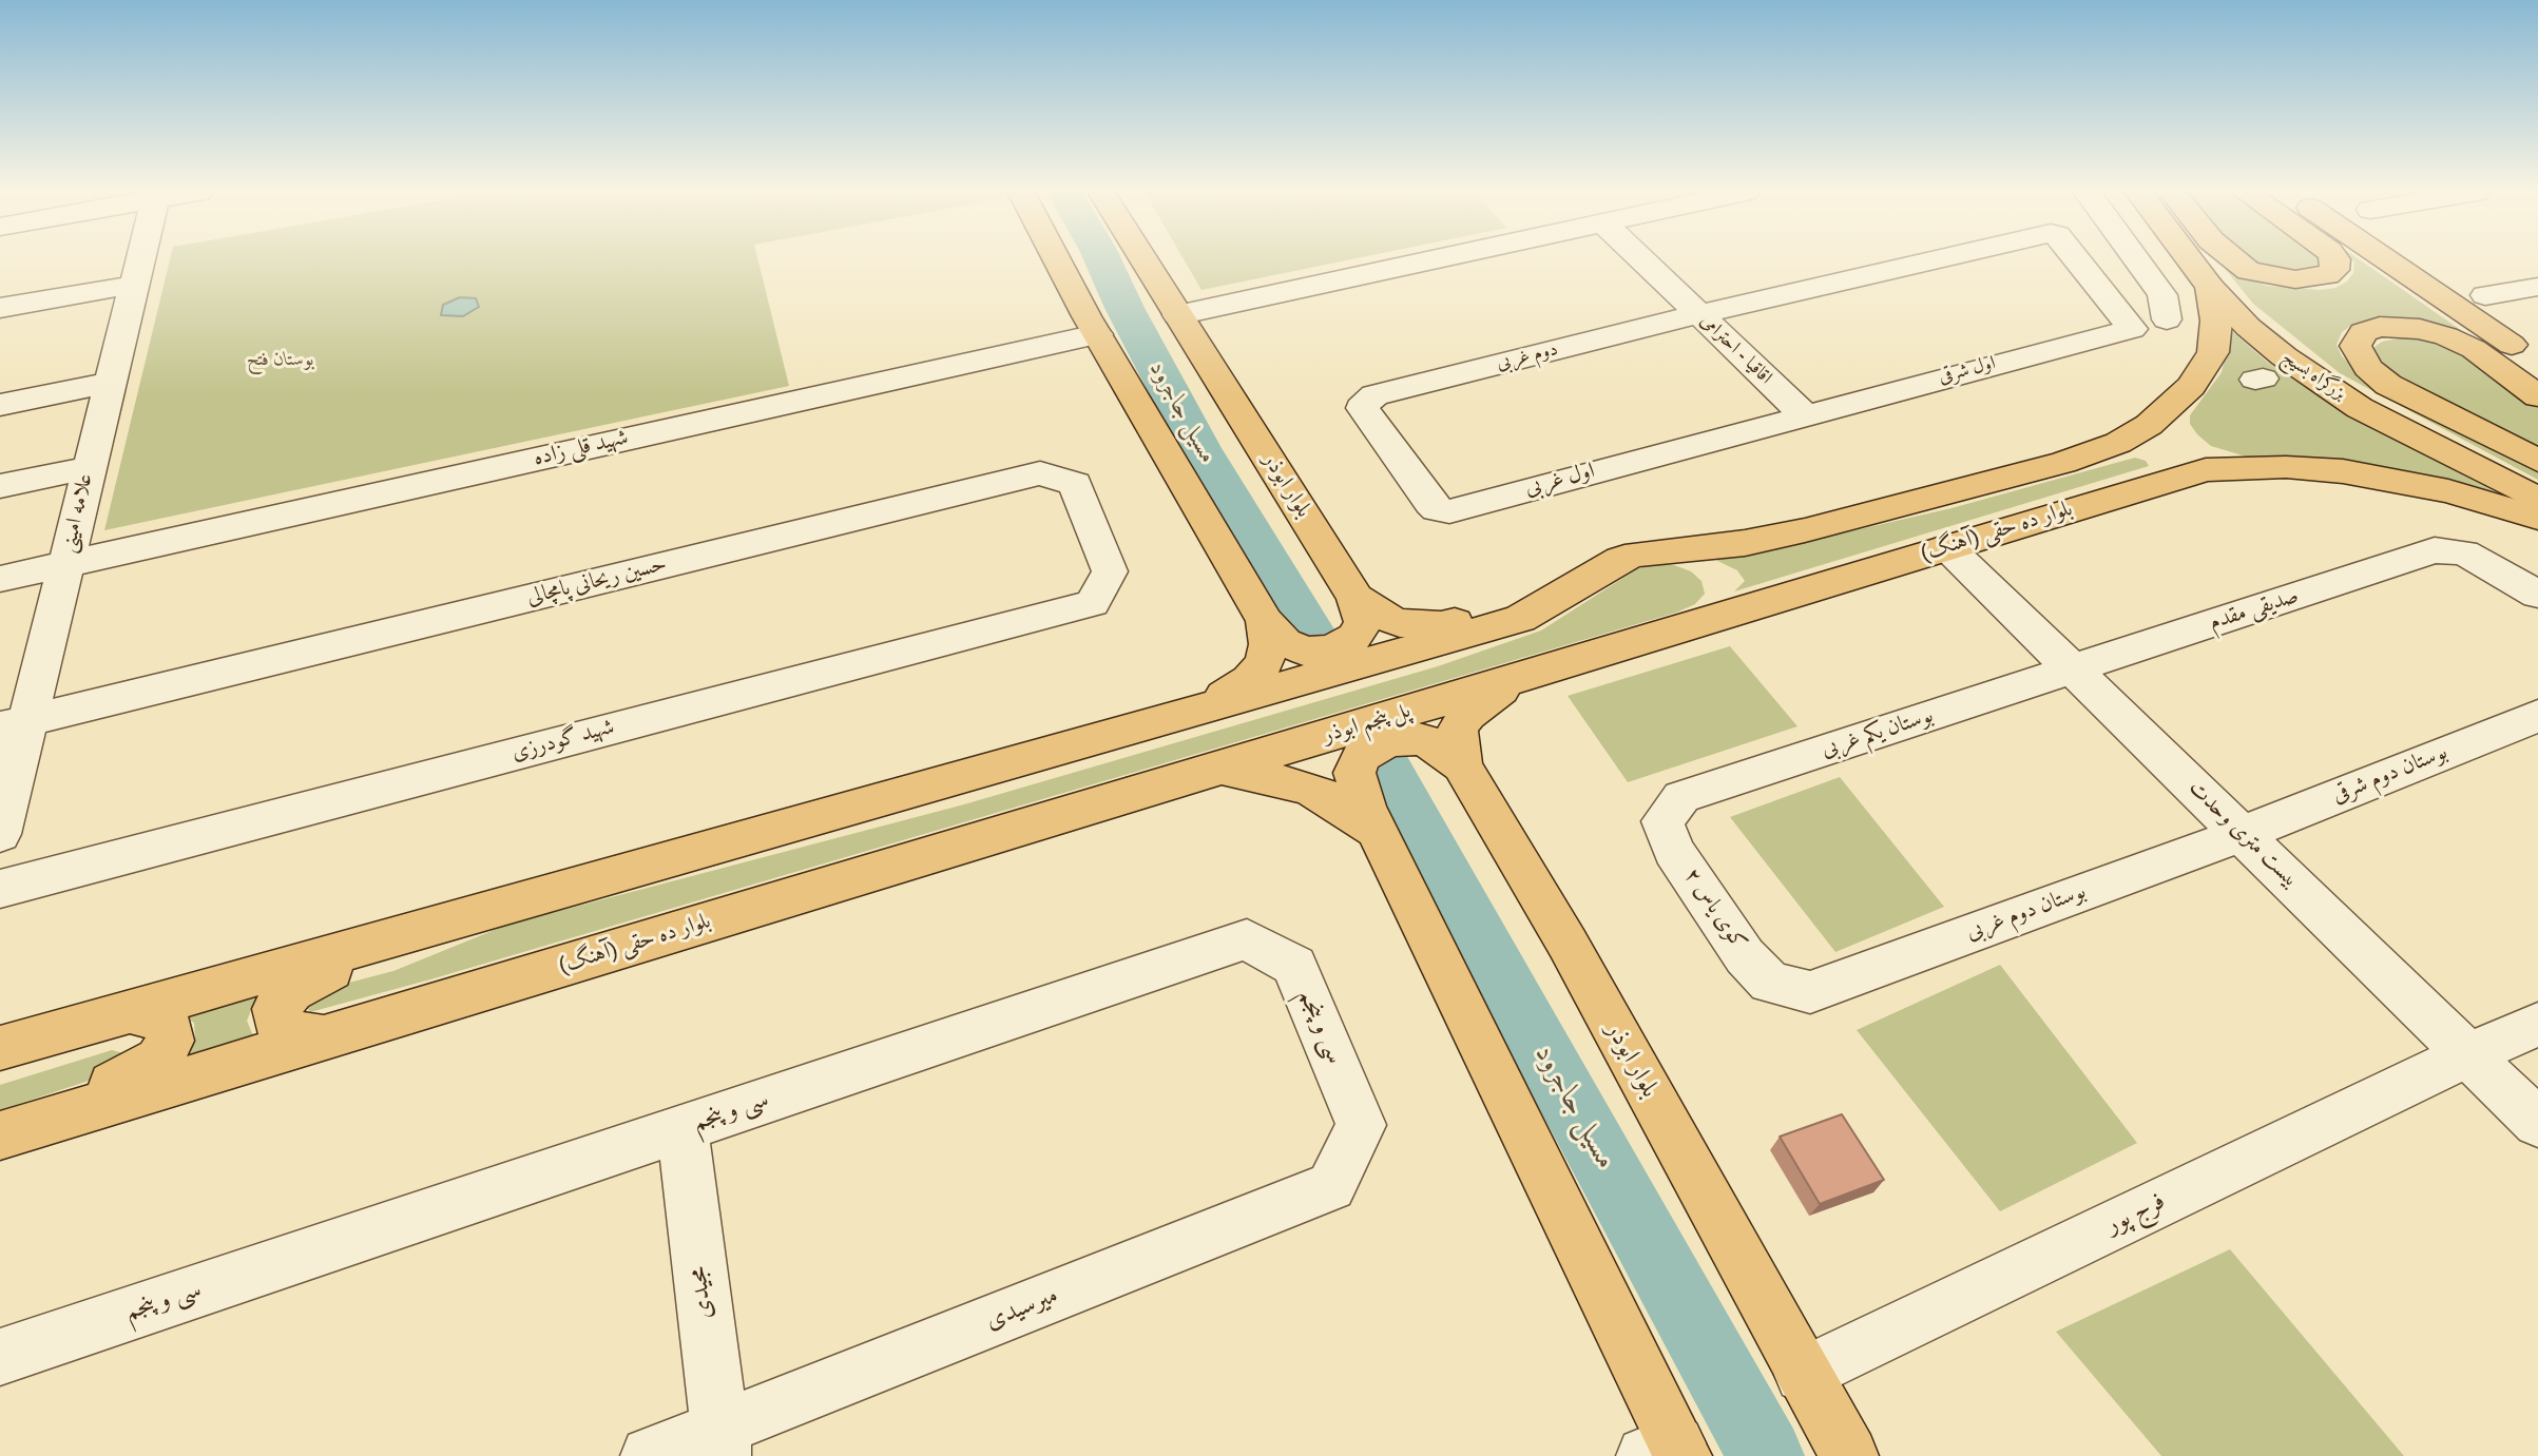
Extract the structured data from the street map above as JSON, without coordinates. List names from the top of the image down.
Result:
{
  "streets": {
    "main road": [
      "بزرگراه بسیج",
      "بلوار ابوذر",
      "بلوار ده حقی (آهنگ)",
      "پل پنجم ابوذر"
    ],
    "street": [
      "اقاقیا - احترامی",
      "دوم غربی",
      "اول شرقی",
      "شهید قلی زاده",
      "اول غربی",
      "علامه امینی",
      "حسین ریحانی پامچالی",
      "صدیقی مقدم",
      "بوستان یکم غربی",
      "شهید گودرزی",
      "بوستان دوم شرقی",
      "بیست متری وحدت",
      "کوی یاس ۲",
      "بوستان دوم غربی",
      "سی و پنجم",
      "فرج پور",
      "مجیدی",
      "میرسیدی"
    ]
  },
  "crossings": [
    ["اقاقیا - احترامی", "دوم غربی"],
    ["اقاقیا - احترامی", "اول شرقی"],
    ["اقاقیا - احترامی", "اول غربی"],
    ["دوم غربی", "اول شرقی"],
    ["دوم غربی", "اول غربی"],
    ["اول شرقی", "اول غربی"],
    ["شهید قلی زاده", "علامه امینی"],
    ["بلوار ابوذر", "بلوار ده حقی (آهنگ)"],
    ["بلوار ابوذر", "فرج پور"],
    ["علامه امینی", "حسین ریحانی پامچالی"],
    ["بلوار ده حقی (آهنگ)", "پل پنجم ابوذر"],
    ["بلوار ده حقی (آهنگ)", "بیست متری وحدت"],
    ["حسین ریحانی پامچالی", "شهید گودرزی"],
    ["صدیقی مقدم", "بوستان یکم غربی"],
    ["صدیقی مقدم", "بیست متری وحدت"],
    ["بوستان یکم غربی", "بیست متری وحدت"],
    ["بوستان یکم غربی", "کوی یاس ۲"],
    ["بوستان دوم شرقی", "بیست متری وحدت"],
    ["بوستان دوم شرقی", "بوستان دوم غربی"],
    ["بیست متری وحدت", "بوستان دوم غربی"],
    ["بیست متری وحدت", "فرج پور"],
    ["کوی یاس ۲", "بوستان دوم غربی"],
    ["سی و پنجم", "مجیدی"],
    ["سی و پنجم", "میرسیدی"],
    ["مجیدی", "میرسیدی"]
  ],
  "water": ["مسیل جاجرود"],
  "parks": ["بوستان فتح"]
}
